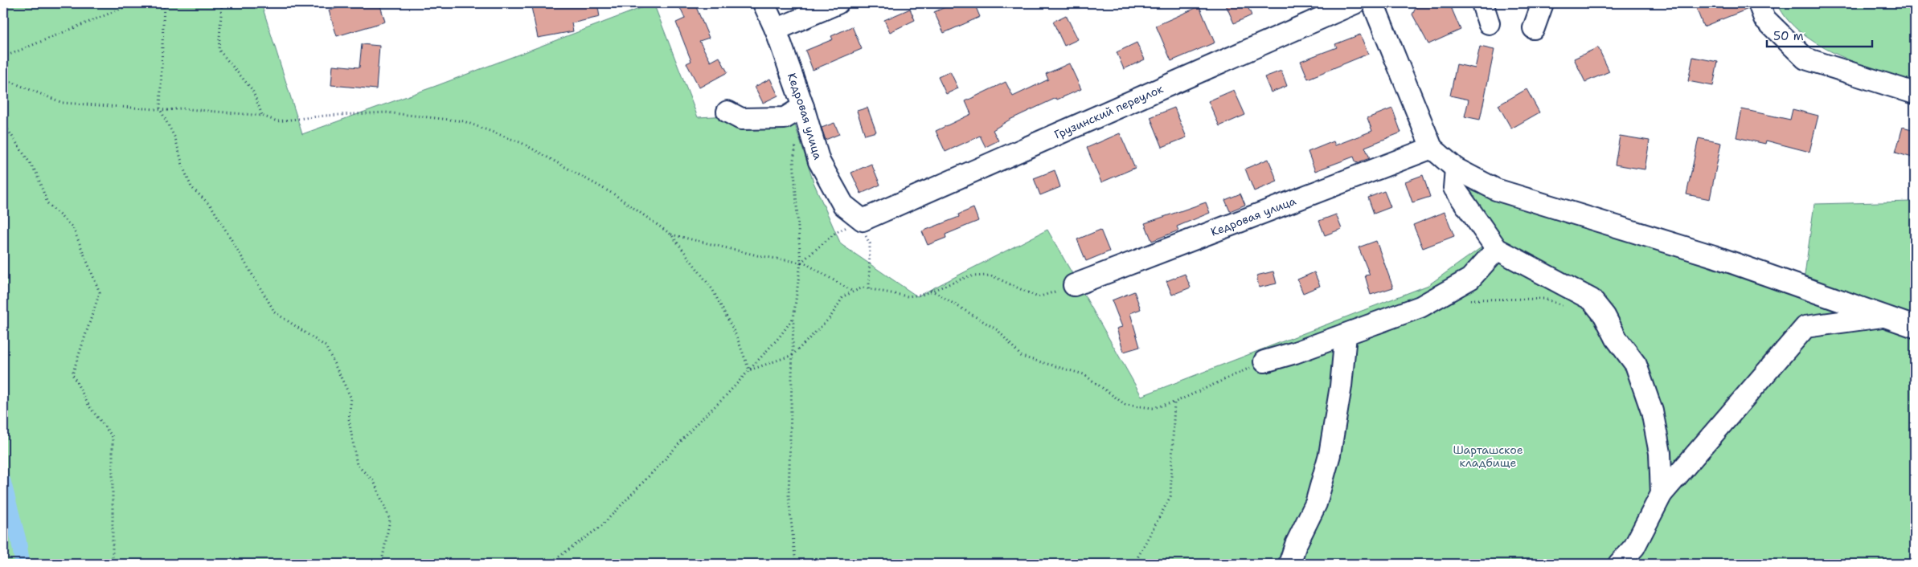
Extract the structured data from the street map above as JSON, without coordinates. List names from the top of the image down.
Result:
{
  "streets": {
    "street": ["Грузинский переулок", "Кедровая улица"]
  },
  "crossings": [
    ["Грузинский переулок", "Кедровая улица"]
  ],
  "parks": ["Шарташское кладбище"],
  "scale_bar": "50 m"
}
